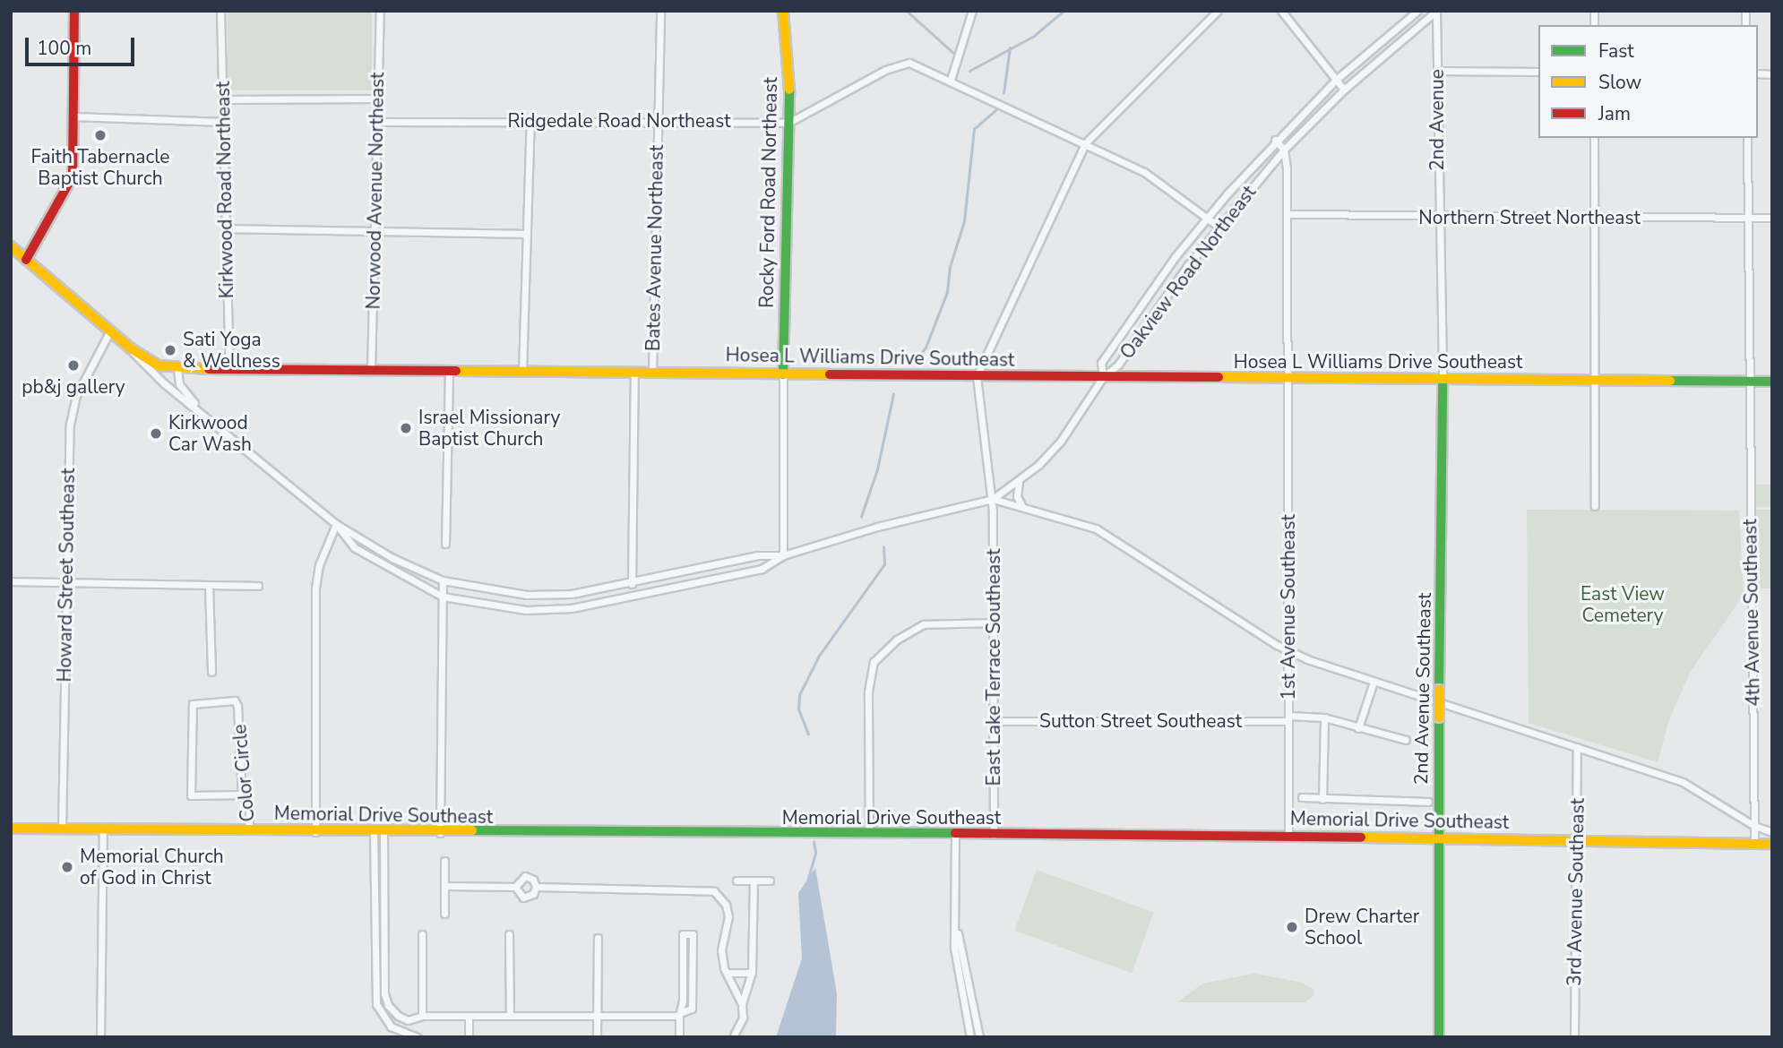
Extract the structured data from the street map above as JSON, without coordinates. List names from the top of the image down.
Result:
{
  "streets": {
    "street": [
      "2nd Avenue",
      "Ridgedale Road Northeast",
      "Kirkwood Road Northeast",
      "Norwood Avenue Northeast",
      "Rocky Ford Road Northeast",
      "Northern Street Northeast",
      "Bates Avenue Northeast",
      "Oakview Road Northeast",
      "Hosea L Williams Drive Southeast",
      "Howard Street Southeast",
      "1st Avenue Southeast",
      "4th Avenue Southeast",
      "East Lake Terrace Southeast",
      "2nd Avenue Southeast",
      "Sutton Street Southeast",
      "Color Circle",
      "Memorial Drive Southeast",
      "3rd Avenue Southeast"
    ]
  },
  "crossings": [
    ["2nd Avenue", "Northern Street Northeast"],
    ["2nd Avenue", "Oakview Road Northeast"],
    ["2nd Avenue", "Hosea L Williams Drive Southeast"],
    ["2nd Avenue", "2nd Avenue Southeast"],
    ["Ridgedale Road Northeast", "Norwood Avenue Northeast"],
    ["Ridgedale Road Northeast", "Rocky Ford Road Northeast"],
    ["Ridgedale Road Northeast", "Bates Avenue Northeast"],
    ["Ridgedale Road Northeast", "Oakview Road Northeast"],
    ["Kirkwood Road Northeast", "Hosea L Williams Drive Southeast"],
    ["Norwood Avenue Northeast", "Hosea L Williams Drive Southeast"],
    ["Rocky Ford Road Northeast", "Hosea L Williams Drive Southeast"],
    ["Northern Street Northeast", "1st Avenue Southeast"],
    ["Northern Street Northeast", "4th Avenue Southeast"],
    ["Bates Avenue Northeast", "Hosea L Williams Drive Southeast"],
    ["Oakview Road Northeast", "Hosea L Williams Drive Southeast"],
    ["Oakview Road Northeast", "1st Avenue Southeast"],
    ["Hosea L Williams Drive Southeast", "Howard Street Southeast"],
    ["Hosea L Williams Drive Southeast", "1st Avenue Southeast"],
    ["Hosea L Williams Drive Southeast", "4th Avenue Southeast"],
    ["Hosea L Williams Drive Southeast", "East Lake Terrace Southeast"],
    ["Hosea L Williams Drive Southeast", "2nd Avenue Southeast"],
    ["Howard Street Southeast", "Memorial Drive Southeast"],
    ["1st Avenue Southeast", "Sutton Street Southeast"],
    ["1st Avenue Southeast", "Memorial Drive Southeast"],
    ["4th Avenue Southeast", "Memorial Drive Southeast"],
    ["East Lake Terrace Southeast", "Sutton Street Southeast"],
    ["East Lake Terrace Southeast", "Memorial Drive Southeast"],
    ["2nd Avenue Southeast", "Memorial Drive Southeast"],
    ["Color Circle", "Memorial Drive Southeast"],
    ["Memorial Drive Southeast", "3rd Avenue Southeast"]
  ],
  "parks": ["East View Cemetery"],
  "places": [
    "Faith Tabernacle Baptist Church",
    "Sati Yoga & Wellness",
    "pb&j gallery",
    "Israel Missionary Baptist Church",
    "Kirkwood Car Wash",
    "Memorial Church of God in Christ",
    "Drew Charter School"
  ],
  "legend": ["Fast", "Slow", "Jam"],
  "scale_bar": "100 m"
}
